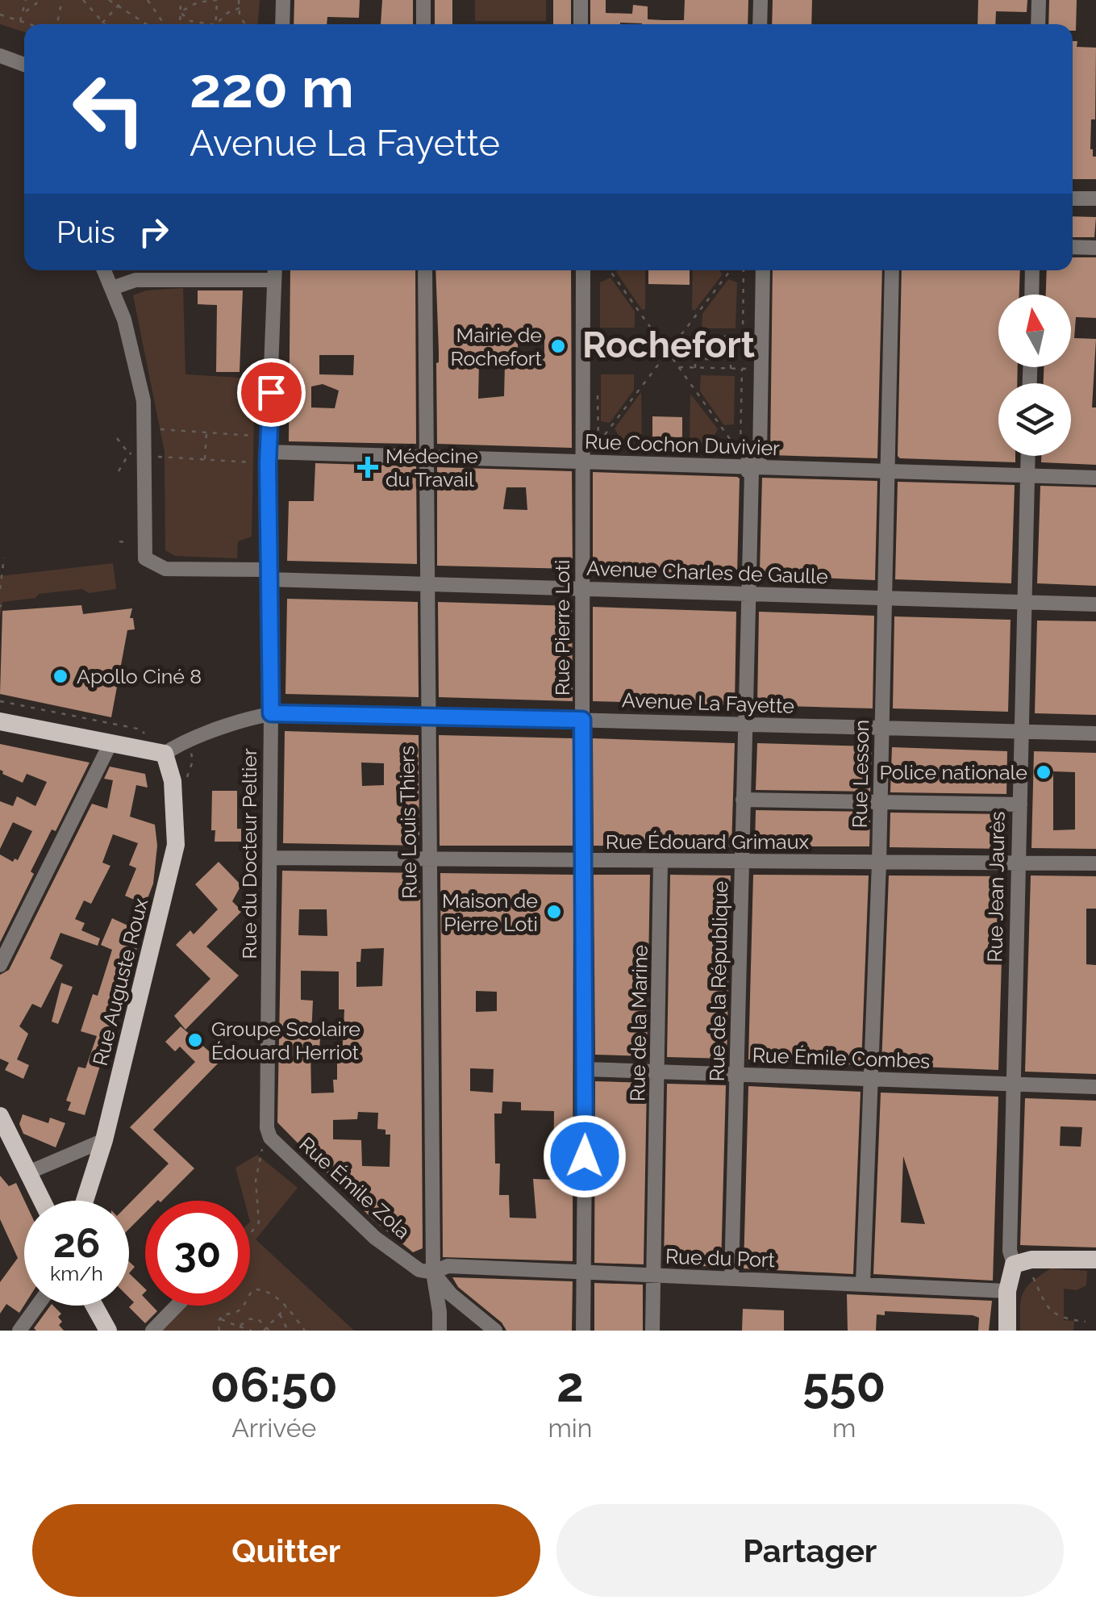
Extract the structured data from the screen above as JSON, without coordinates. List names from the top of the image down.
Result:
{
  "streets": {
    "main road": ["Rue Jean Jaurès", "Rue Auguste Roux"],
    "street": [
      "Rue Cochon Duvivier",
      "Avenue Charles de Gaulle",
      "Rue Pierre Loti",
      "Avenue La Fayette",
      "Rue Lesson",
      "Rue Louis Thiers",
      "Rue Édouard Grimaux",
      "Rue du Docteur Peltier",
      "Rue de la République",
      "Rue de la Marine",
      "Rue Émile Combes",
      "Rue Émile Zola",
      "Rue du Port"
    ]
  },
  "crossings": [
    ["Rue Cochon Duvivier", "Rue Pierre Loti"],
    ["Rue Cochon Duvivier", "Rue Lesson"],
    ["Rue Cochon Duvivier", "Rue Louis Thiers"],
    ["Rue Cochon Duvivier", "Rue du Docteur Peltier"],
    ["Rue Cochon Duvivier", "Rue Jean Jaurès"],
    ["Rue Cochon Duvivier", "Rue de la République"],
    ["Avenue Charles de Gaulle", "Rue Pierre Loti"],
    ["Avenue Charles de Gaulle", "Rue Lesson"],
    ["Avenue Charles de Gaulle", "Rue Louis Thiers"],
    ["Avenue Charles de Gaulle", "Rue du Docteur Peltier"],
    ["Avenue Charles de Gaulle", "Rue Jean Jaurès"],
    ["Avenue Charles de Gaulle", "Rue de la République"],
    ["Rue Pierre Loti", "Avenue La Fayette"],
    ["Rue Pierre Loti", "Rue Édouard Grimaux"],
    ["Rue Pierre Loti", "Rue Émile Combes"],
    ["Rue Pierre Loti", "Rue du Port"],
    ["Avenue La Fayette", "Rue Lesson"],
    ["Avenue La Fayette", "Rue Louis Thiers"],
    ["Avenue La Fayette", "Rue du Docteur Peltier"],
    ["Avenue La Fayette", "Rue Jean Jaurès"],
    ["Avenue La Fayette", "Rue de la République"],
    ["Avenue La Fayette", "Rue Auguste Roux"],
    ["Rue Lesson", "Rue Édouard Grimaux"],
    ["Rue Lesson", "Rue Émile Combes"],
    ["Rue Lesson", "Rue du Port"],
    ["Rue Louis Thiers", "Rue Édouard Grimaux"],
    ["Rue Louis Thiers", "Rue Émile Zola"],
    ["Rue Louis Thiers", "Rue du Port"],
    ["Rue Édouard Grimaux", "Rue du Docteur Peltier"],
    ["Rue Édouard Grimaux", "Rue Jean Jaurès"],
    ["Rue Édouard Grimaux", "Rue de la République"],
    ["Rue Édouard Grimaux", "Rue de la Marine"],
    ["Rue du Docteur Peltier", "Rue Émile Zola"],
    ["Rue Jean Jaurès", "Rue Émile Combes"],
    ["Rue Jean Jaurès", "Rue du Port"],
    ["Rue de la République", "Rue Émile Combes"],
    ["Rue de la République", "Rue du Port"],
    ["Rue de la Marine", "Rue Émile Combes"],
    ["Rue de la Marine", "Rue du Port"],
    ["Rue Émile Zola", "Rue du Port"]
  ],
  "districts": ["Rochefort"],
  "places": {
    "other": [
      "Mairie de Rochefort",
      "Apollo Ciné 8",
      "Police nationale",
      "Maison de Pierre Loti",
      "Groupe Scolaire Édouard Herriot"
    ],
    "health": ["Médecine du Travail"]
  },
  "north": "top",
  "page": {
    "turn": ["220 m", "Avenue La Fayette"],
    "then": "Puis",
    "speed": "26 km/h",
    "limit": "30",
    "eta": [
      "06:50",
      "Arrivée",
      "2",
      "min",
      "550",
      "m"
    ],
    "buttons": ["Quitter", "Partager"]
  }
}
